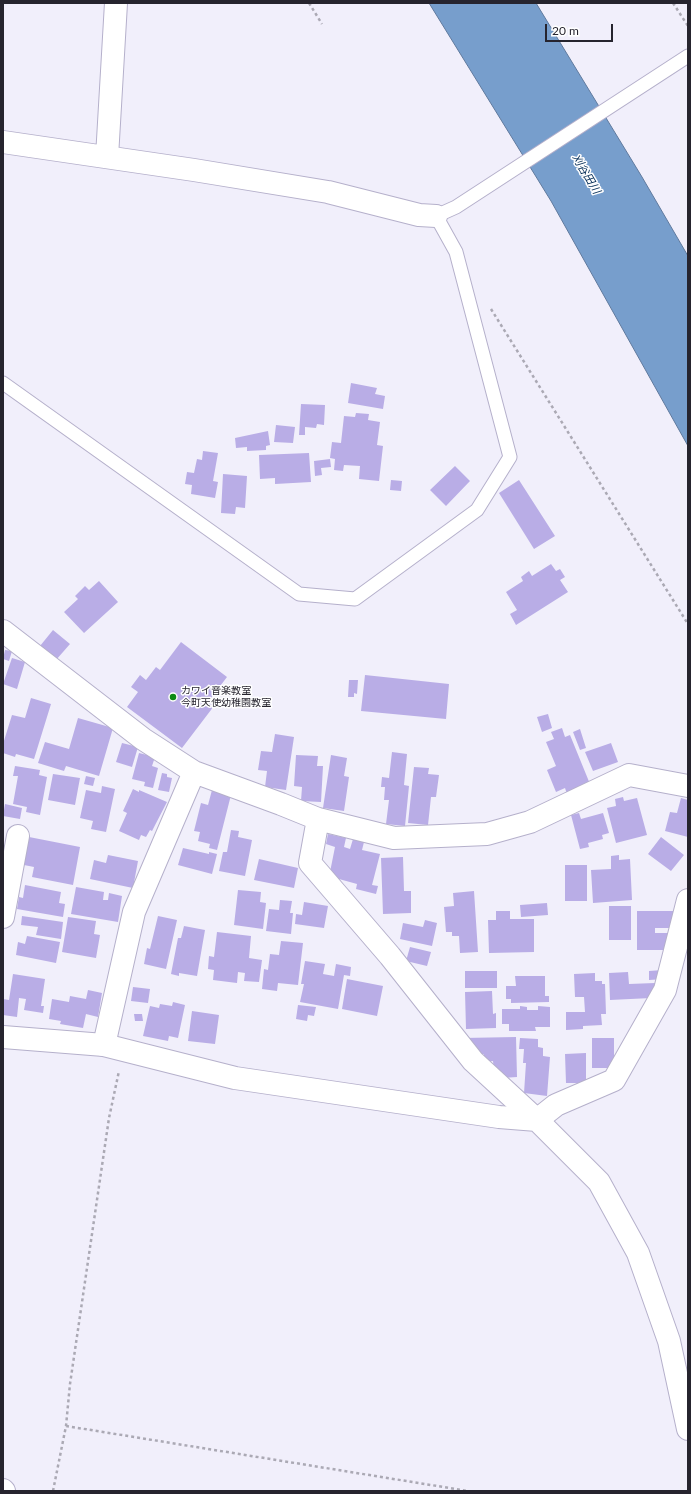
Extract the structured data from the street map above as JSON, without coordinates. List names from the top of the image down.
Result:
{
  "water": ["刈谷田川"],
  "places": ["カワイ音楽教室 今町天使幼稚園教室"],
  "scale_bar": "20 m"
}
